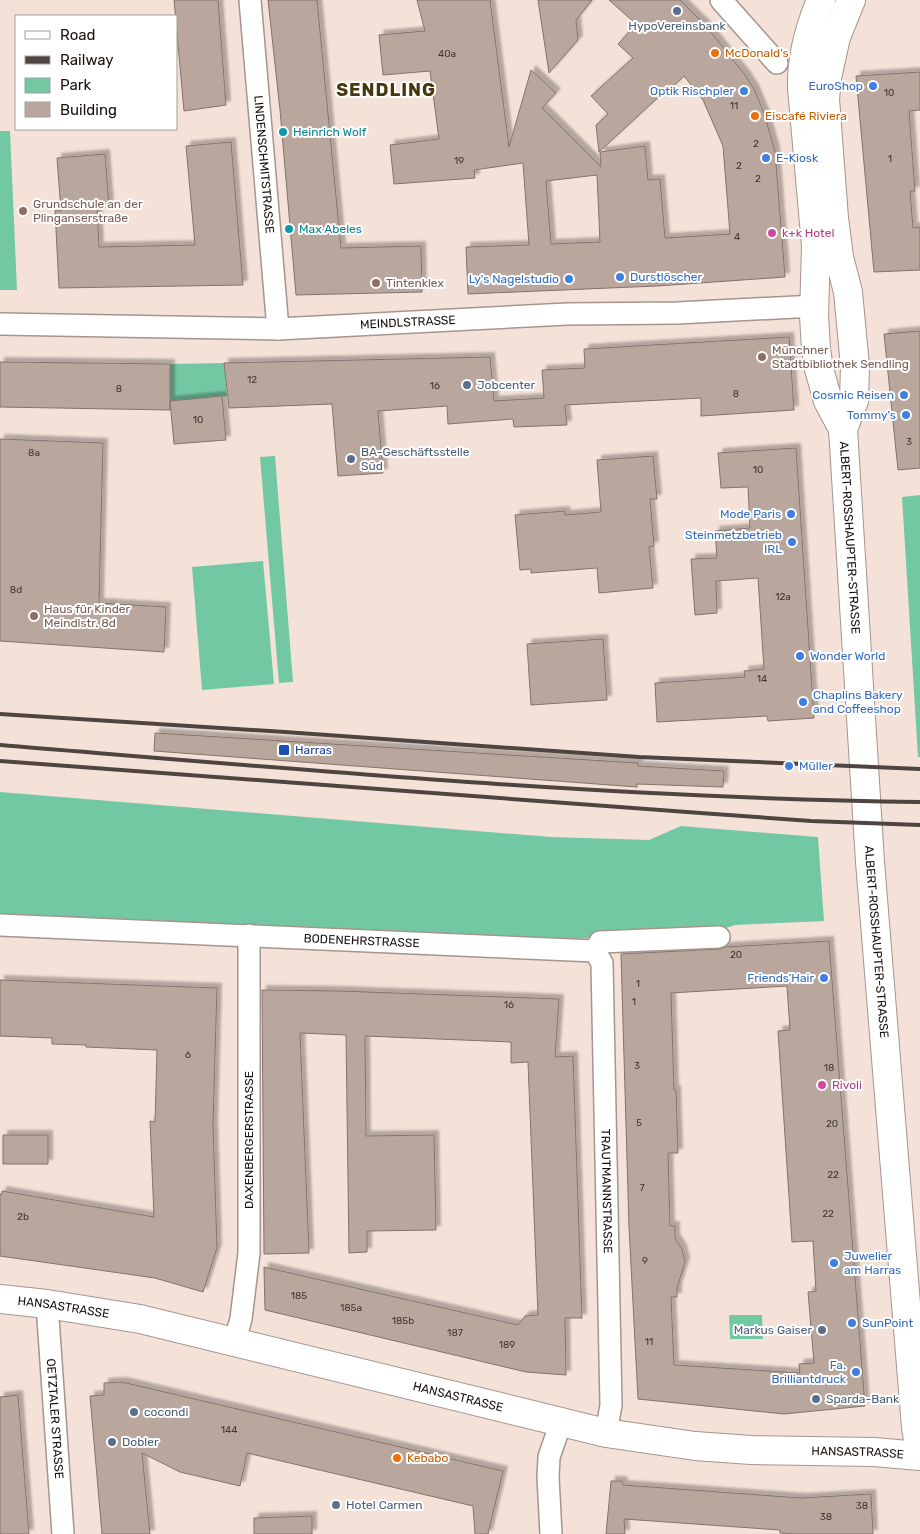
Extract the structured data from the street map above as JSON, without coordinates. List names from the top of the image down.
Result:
{
  "streets": {
    "main road": ["ALBERT-ROSSHAUPTER-STRASSE", "HANSASTRASSE"],
    "street": [
      "LINDENSCHMITSTRASSE",
      "MEINDLSTRASSE",
      "BODENEHRSTRASSE",
      "DAXENBERGERSTRASSE",
      "TRAUTMANNSTRASSE",
      "OETZTALER STRASSE"
    ]
  },
  "crossings": [
    ["LINDENSCHMITSTRASSE", "MEINDLSTRASSE"],
    ["MEINDLSTRASSE", "ALBERT-ROSSHAUPTER-STRASSE"],
    ["ALBERT-ROSSHAUPTER-STRASSE", "HANSASTRASSE"],
    ["BODENEHRSTRASSE", "DAXENBERGERSTRASSE"],
    ["BODENEHRSTRASSE", "TRAUTMANNSTRASSE"],
    ["DAXENBERGERSTRASSE", "HANSASTRASSE"],
    ["TRAUTMANNSTRASSE", "HANSASTRASSE"],
    ["HANSASTRASSE", "OETZTALER STRASSE"]
  ],
  "districts": ["SENDLING"],
  "places": {
    "other": [
      "HypoVereinsbank",
      "McDonald's",
      "EuroShop",
      "Optik Rischpler",
      "Eiscafé Riviera",
      "Heinrich Wolf",
      "E-Kiosk",
      "Grundschule an der Plinganserstraße",
      "Max Abeles",
      "k+k Hotel",
      "Durstlöscher",
      "Ly's Nagelstudio",
      "Tintenklex",
      "Münchner Stadtbibliothek Sendling",
      "Jobcenter",
      "Cosmic Reisen",
      "Tommy's",
      "BA-Geschäftsstelle Süd",
      "Mode Paris",
      "Steinmetzbetrieb IRL",
      "Haus für Kinder Meindlstr. 8d",
      "Wonder World",
      "Chaplins Bakery and Coffeeshop",
      "Müller",
      "Friends’Hair",
      "Rivoli",
      "Juwelier am Harras",
      "SunPoint",
      "Markus Gaiser",
      "Fa. Brilliantdruck",
      "Sparda-Bank",
      "cocondi",
      "Dobler",
      "Kebabo",
      "Hotel Carmen"
    ],
    "transit": ["Harras"]
  },
  "house_numbers": [
    "40a",
    "10",
    "11",
    "2",
    "1",
    "19",
    "2",
    "2",
    "4",
    "12",
    "16",
    "8",
    "8",
    "10",
    "3",
    "8a",
    "10",
    "8d",
    "12a",
    "14",
    "20",
    "1",
    "1",
    "16",
    "6",
    "3",
    "18",
    "5",
    "20",
    "22",
    "7",
    "22",
    "2b",
    "9",
    "185",
    "185a",
    "185b",
    "187",
    "11",
    "189",
    "144",
    "38",
    "38"
  ],
  "legend": [
    "Road",
    "Railway",
    "Park",
    "Building"
  ]
}
